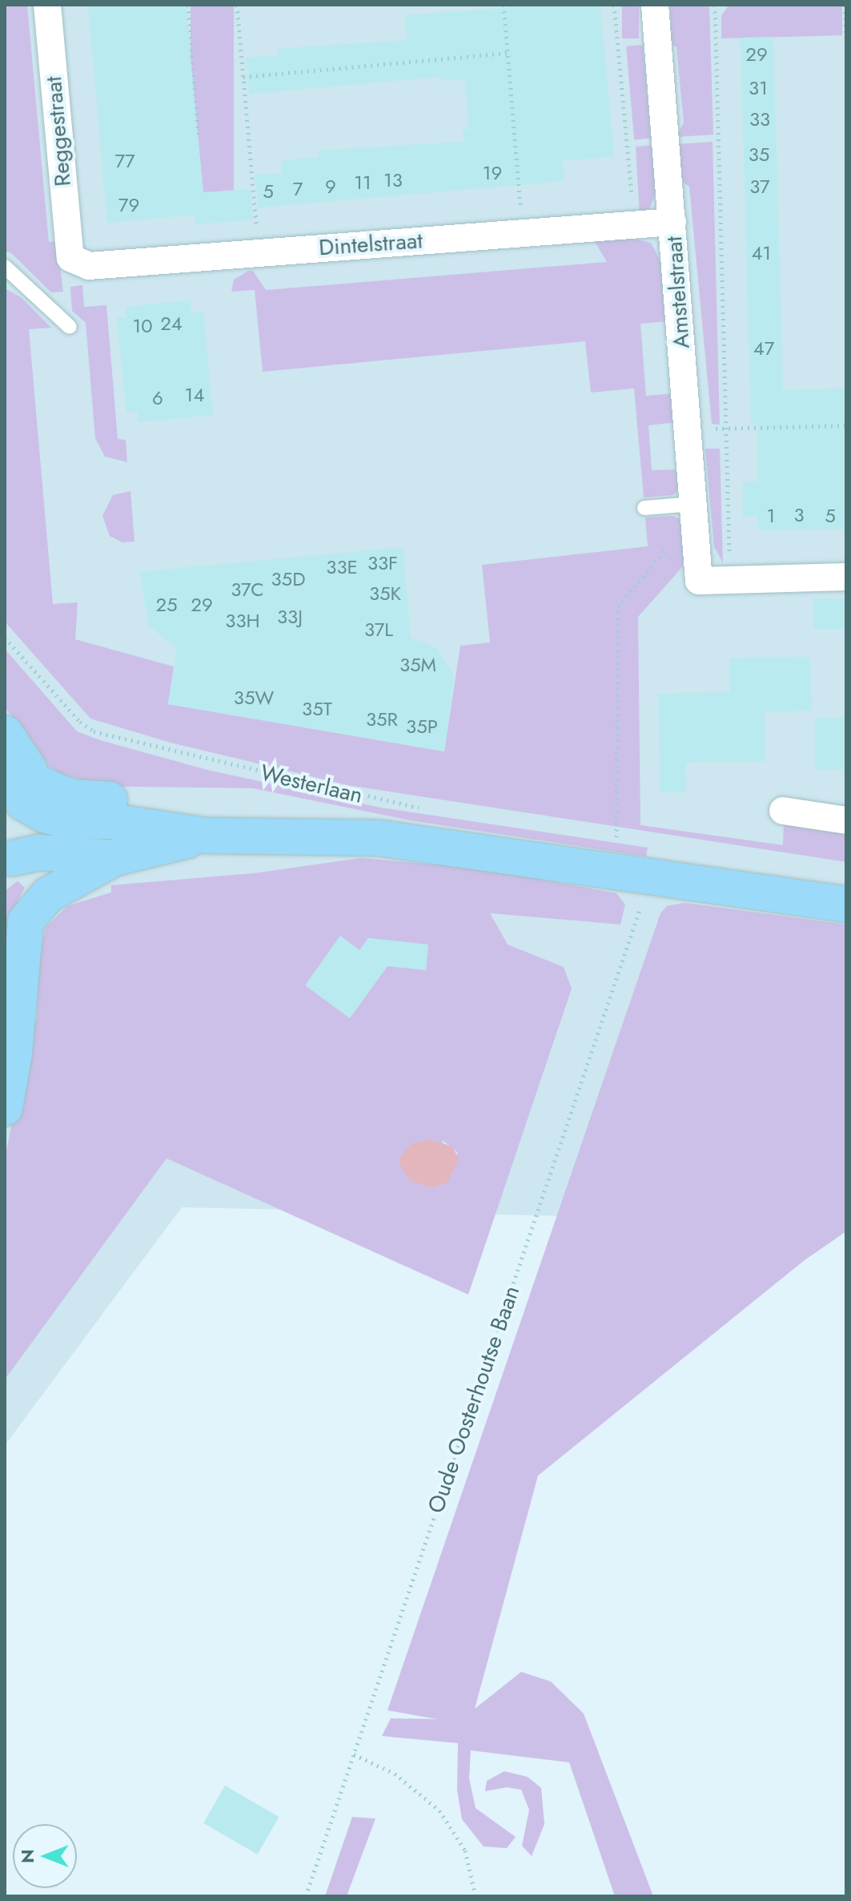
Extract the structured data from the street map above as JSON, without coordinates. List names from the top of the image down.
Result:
{
  "streets": {
    "main road": ["Westerlaan"],
    "street": ["Reggestraat", "Dintelstraat", "Amstelstraat"],
    "path": ["Oude Oosterhoutse Baan"]
  },
  "crossings": [
    ["Reggestraat", "Dintelstraat"],
    ["Dintelstraat", "Amstelstraat"]
  ],
  "house_numbers": [
    "29",
    "31",
    "33",
    "35",
    "77",
    "19",
    "13",
    "11",
    "9",
    "37",
    "7",
    "5",
    "79",
    "41",
    "24",
    "10",
    "47",
    "14",
    "6",
    "3",
    "1",
    "5",
    "33F",
    "33E",
    "35D",
    "37C",
    "35K",
    "25",
    "29",
    "33J",
    "33H",
    "37L",
    "35M",
    "35W",
    "35T",
    "35R",
    "35P"
  ],
  "north": "left"
}
